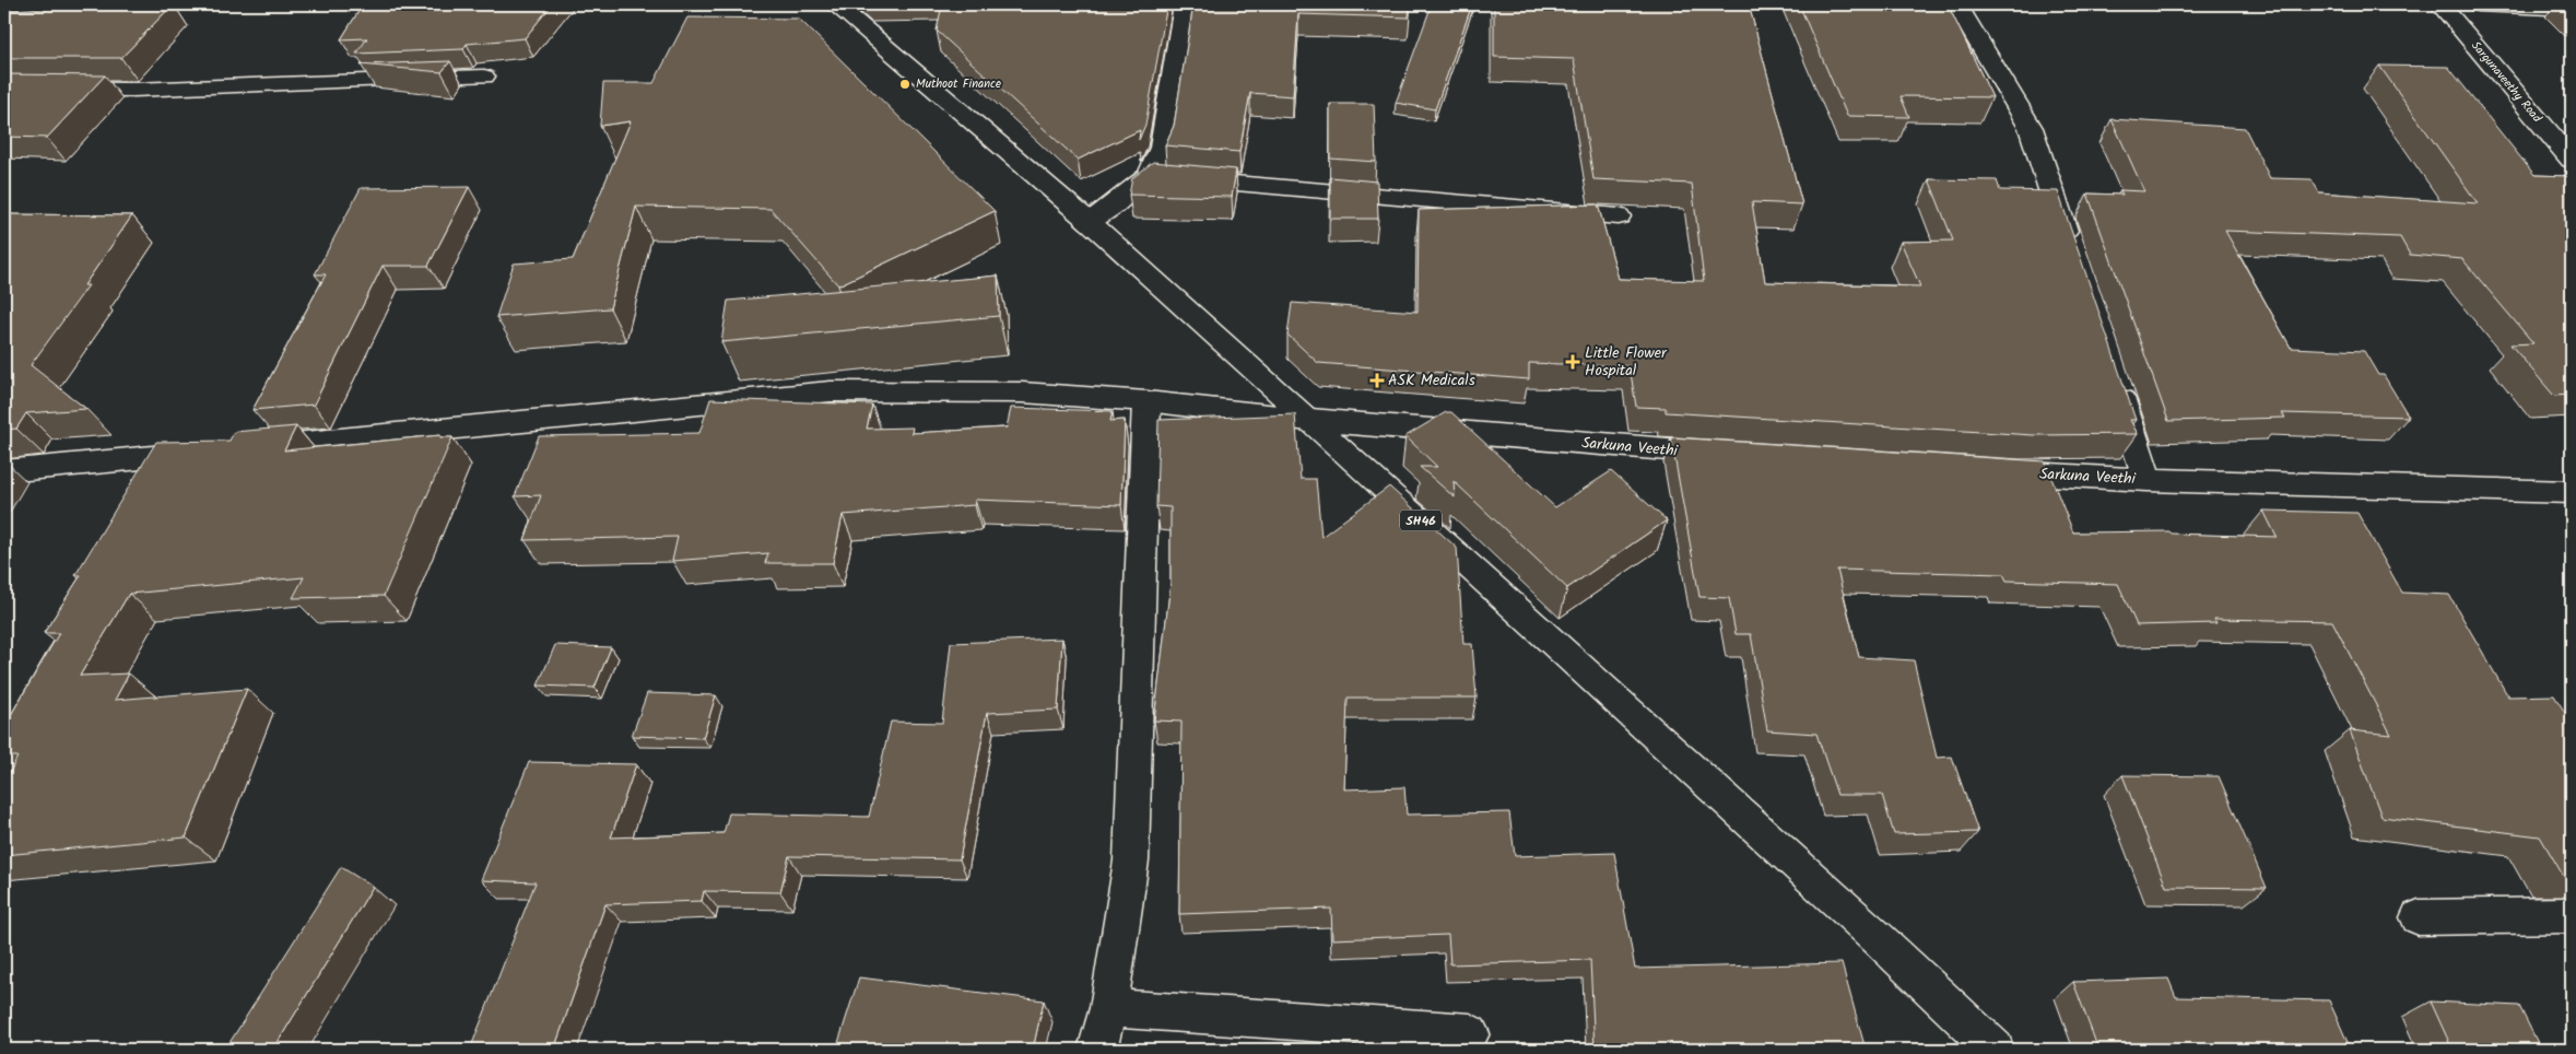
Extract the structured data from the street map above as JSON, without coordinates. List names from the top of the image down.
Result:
{
  "streets": {
    "street": ["Sargunaveethy Road", "Sarkuna Veethi", "SH46"]
  },
  "crossings": [
    ["Sarkuna Veethi", "SH46"]
  ],
  "places": {
    "other": ["Muthoot Finance"],
    "health": ["Little Flower Hospital", "ASK Medicals"]
  }
}
